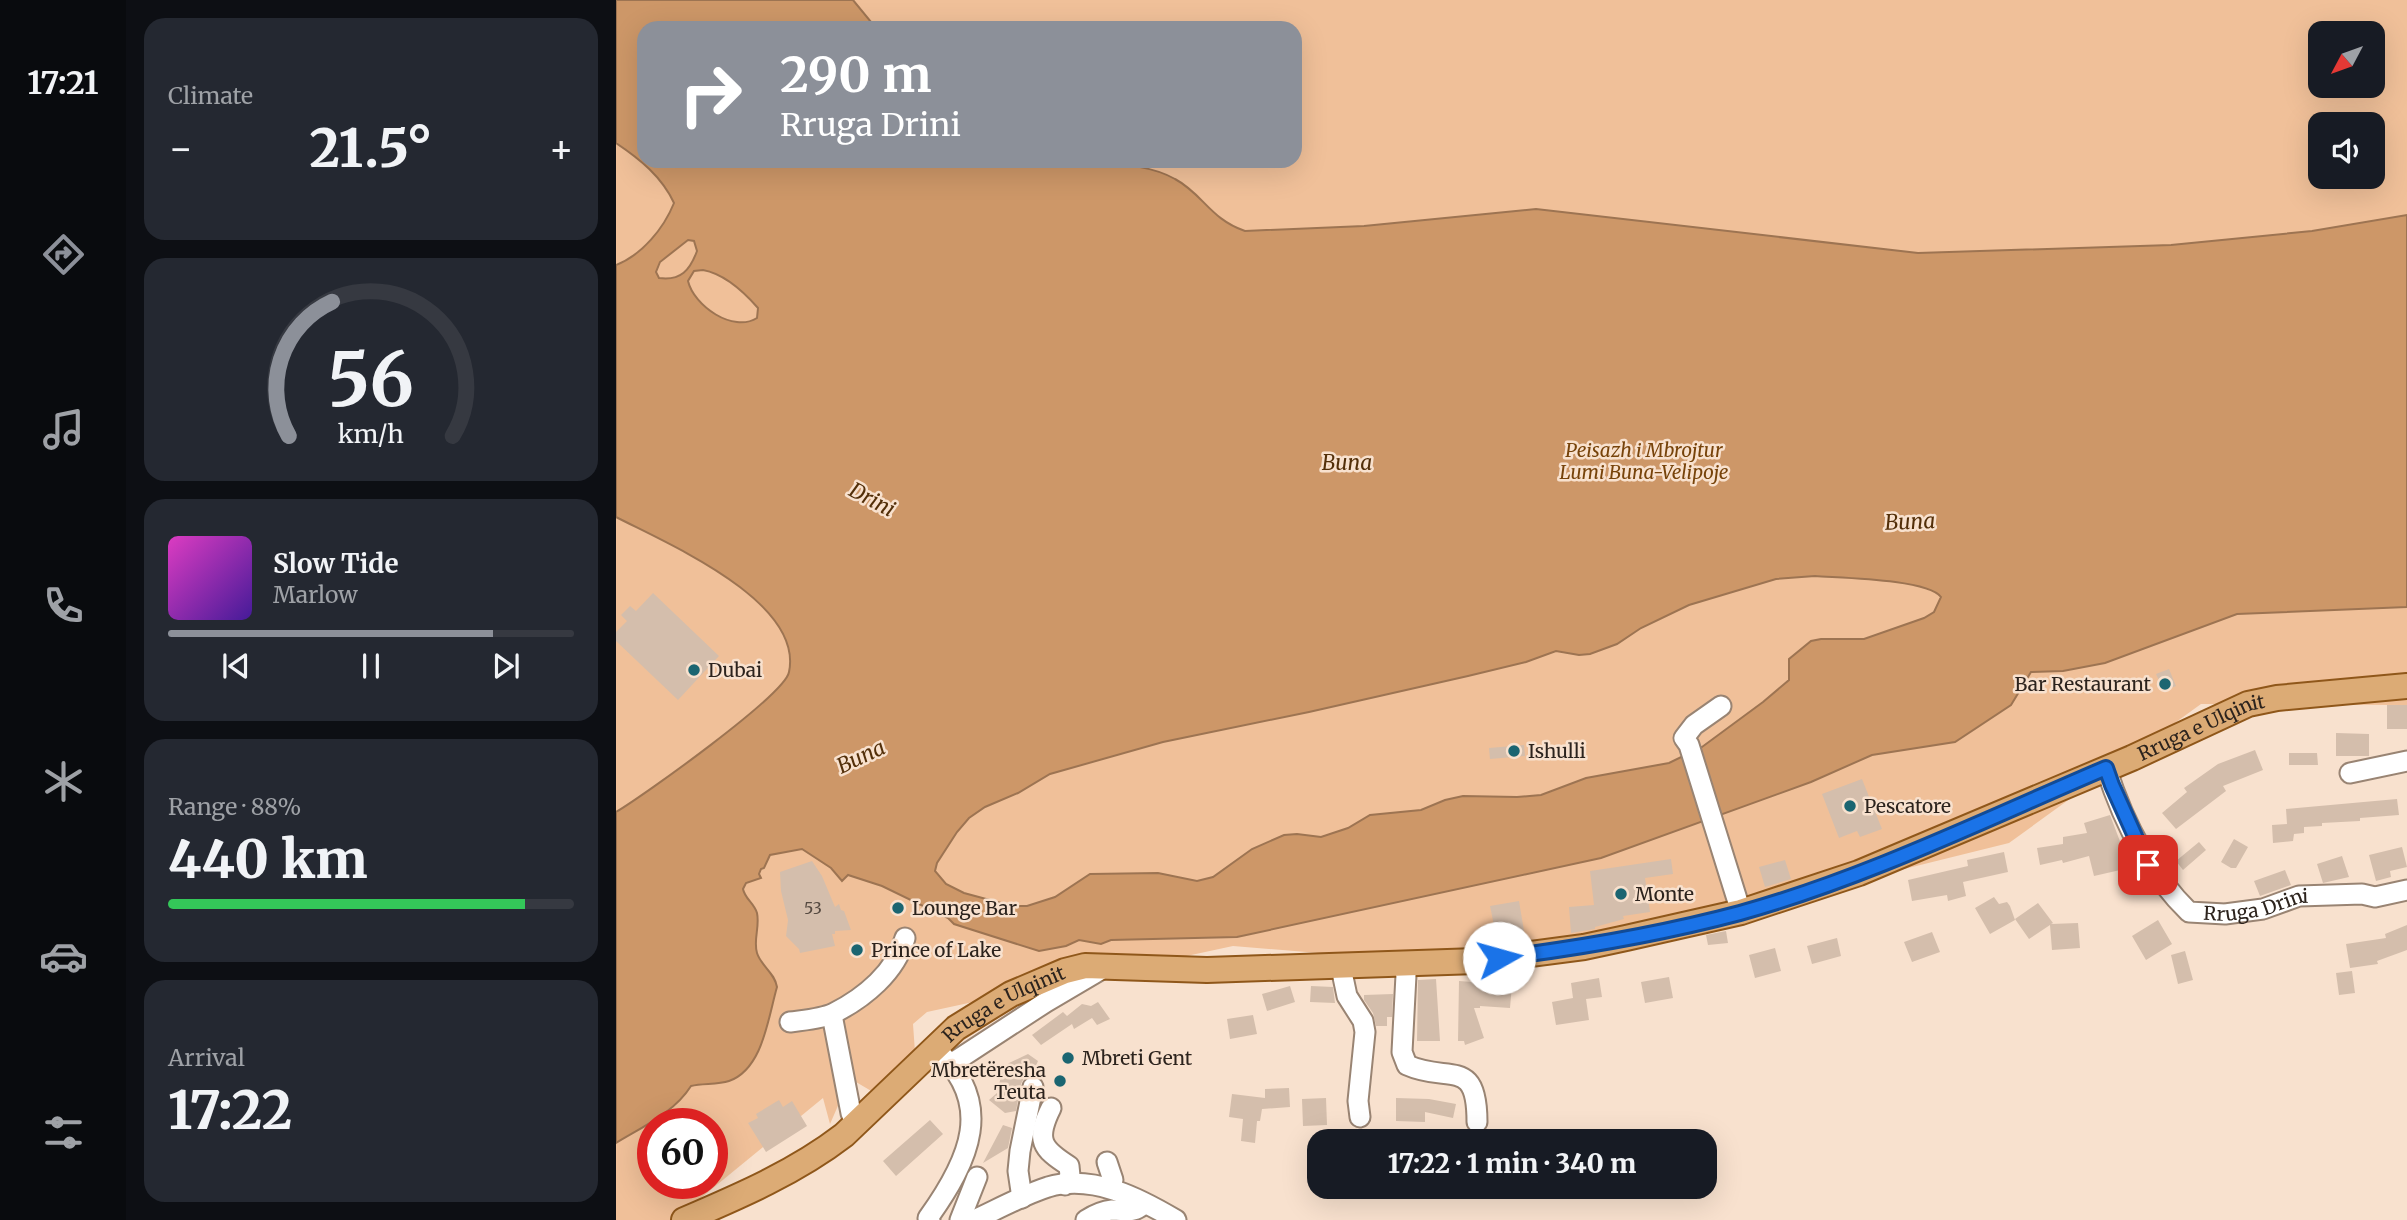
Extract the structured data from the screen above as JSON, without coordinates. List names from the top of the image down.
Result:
{
  "streets": {
    "main road": ["Rruga e Ulqinit"],
    "street": ["Rruga Drini"]
  },
  "crossings": [
    ["Rruga e Ulqinit", "Rruga Drini"]
  ],
  "water": ["Buna", "Drini"],
  "parks": ["Peisazh i Mbrojtur Lumi Buna-Velipoje"],
  "places": [
    "Dubai",
    "Bar Restaurant",
    "Ishulli",
    "Pescatore",
    "Monte",
    "Lounge Bar",
    "Prince of Lake",
    "Mbreti Gent",
    "Mbretëresha Teuta"
  ],
  "house_numbers": ["53"],
  "north": "bottom left",
  "page": {
    "tabs": "17:21",
    "tile": [
      "Climate",
      ["Range · 88%", "440 km"],
      ["Arrival", "17:22"]
    ],
    "turn": ["290 m", "Rruga Drini"],
    "heat": ["−", "21.5°", "+"],
    "song": ["Slow Tide", "Marlow"],
    "limit": "60",
    "trip": "17:22 · 1 min · 340 m",
    "gauge": ["56", "km/h"]
  }
}
